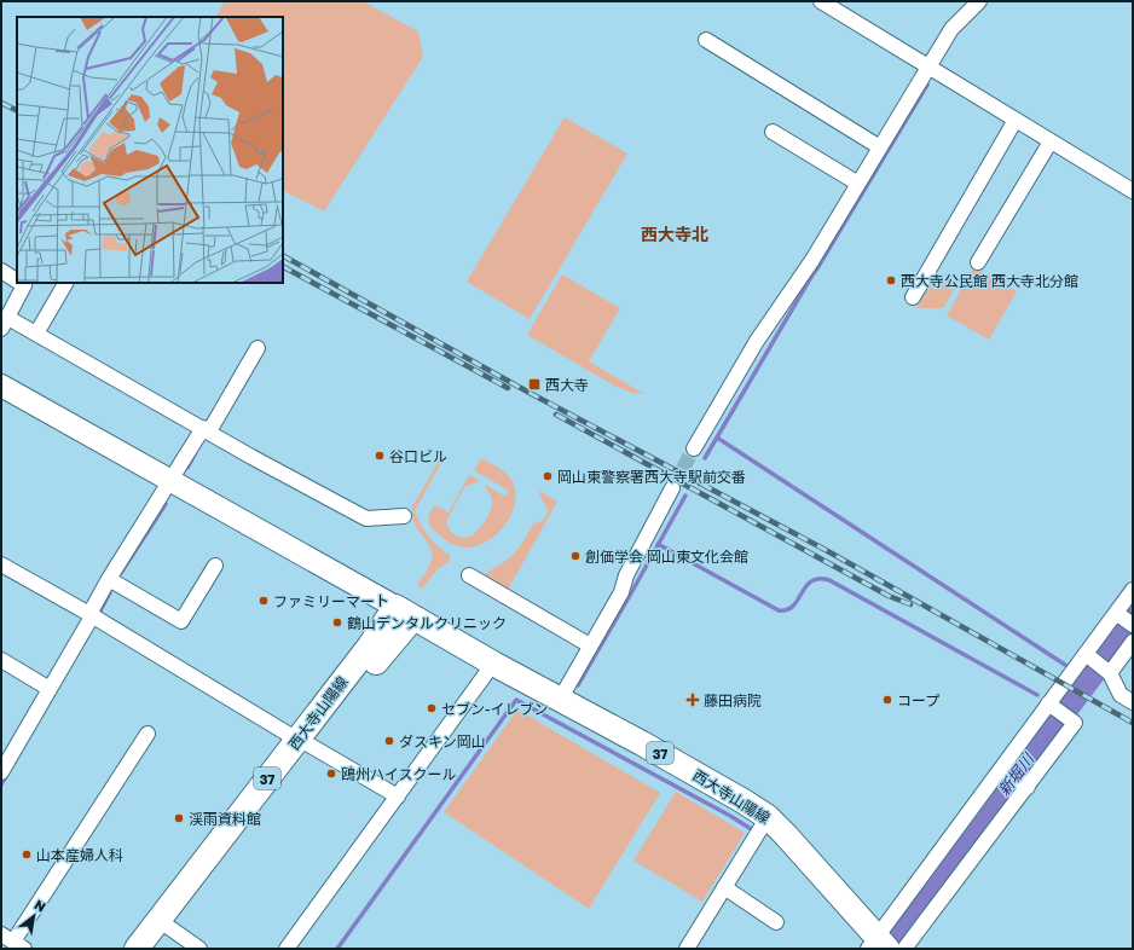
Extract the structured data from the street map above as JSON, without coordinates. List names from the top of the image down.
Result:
{
  "streets": {
    "main road": ["西大寺山陽線", "37"]
  },
  "districts": ["西大寺北"],
  "water": ["新堀川"],
  "places": {
    "other": [
      "西大寺公民館 西大寺北分館",
      "谷口ビル",
      "岡山東警察署西大寺駅前交番",
      "創価学会 岡山東文化会館",
      "ファミリーマート",
      "鶴山デンタルクリニック",
      "コープ",
      "セブン-イレブン",
      "ダスキン岡山",
      "鴎州ハイスクール",
      "渓雨資料館",
      "山本産婦人科"
    ],
    "transit": ["西大寺"],
    "health": ["藤田病院"]
  },
  "north": "top right"
}
